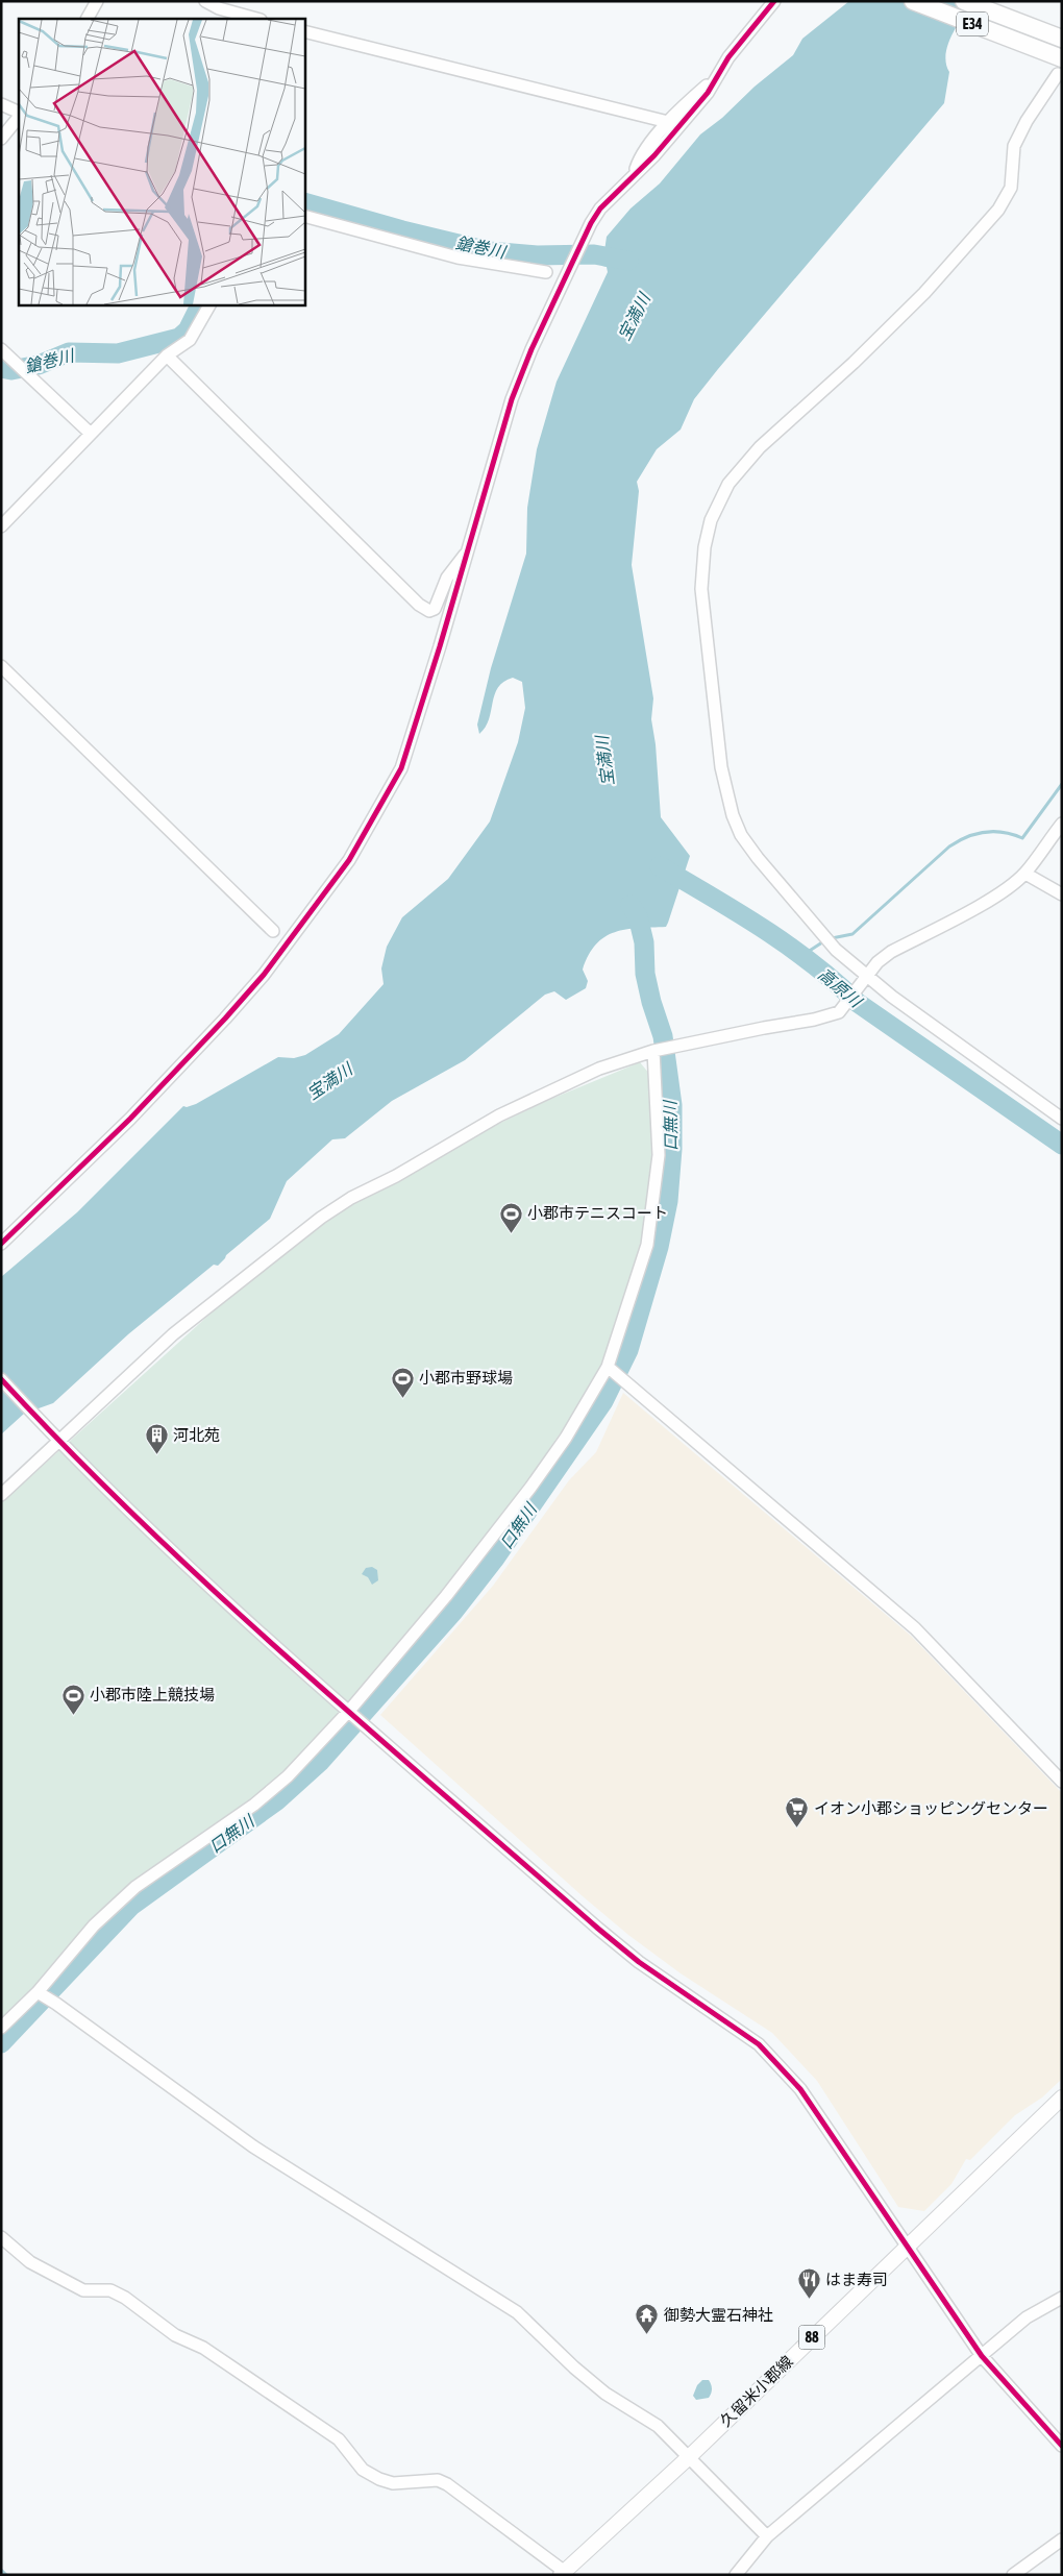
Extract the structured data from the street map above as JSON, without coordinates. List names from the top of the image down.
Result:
{
  "streets": {
    "highway": ["E34"],
    "main road": ["88", "久留米小郡線"]
  },
  "water": [
    "鎗巻川",
    "宝満川",
    "高原川",
    "口無川"
  ],
  "places": {
    "sports": ["小郡市テニスコート", "小郡市野球場", "小郡市陸上競技場"],
    "building": ["河北苑"],
    "supermarket": ["イオン小郡ショッピングセンター"],
    "restaurant": ["はま寿司"],
    "temple": ["御勢大霊石神社"]
  }
}
